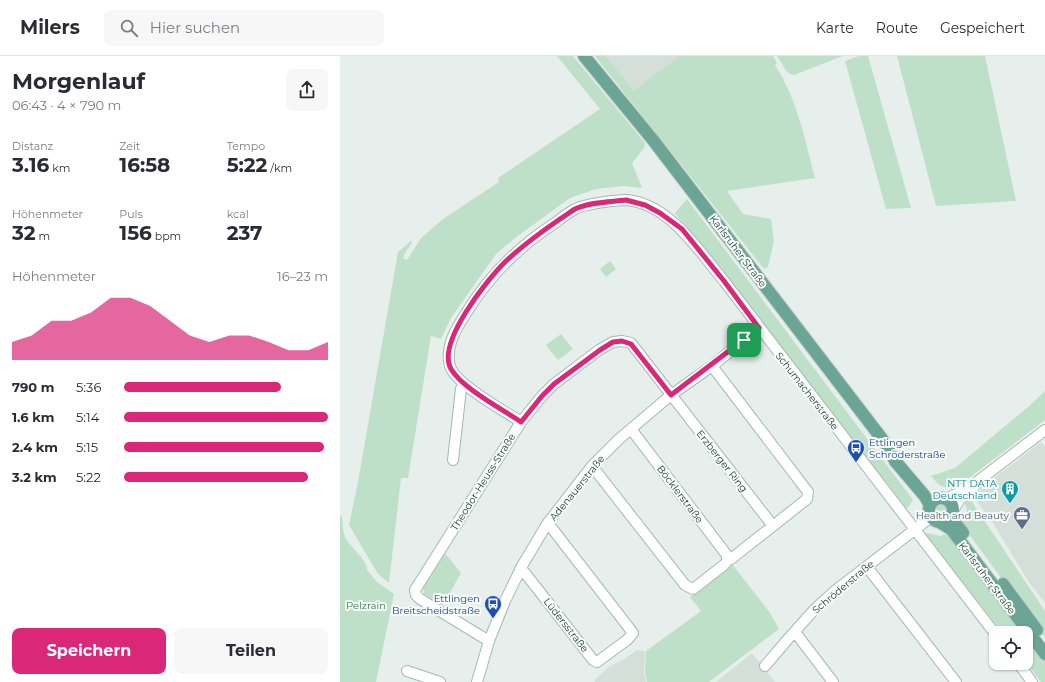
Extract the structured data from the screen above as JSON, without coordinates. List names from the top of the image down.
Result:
{
  "streets": {
    "main road": ["Karlsruher Straße"],
    "street": [
      "Schumacherstraße",
      "Erzberger Ring",
      "Theodor-Heuss-Straße",
      "Adenauerstraße",
      "Böcklerstraße",
      "Schröderstraße",
      "Lüdersstraße"
    ]
  },
  "crossings": [
    ["Karlsruher Straße", "Schröderstraße"],
    ["Schumacherstraße", "Theodor-Heuss-Straße"],
    ["Schumacherstraße", "Adenauerstraße"],
    ["Schumacherstraße", "Schröderstraße"],
    ["Erzberger Ring", "Theodor-Heuss-Straße"],
    ["Erzberger Ring", "Adenauerstraße"],
    ["Theodor-Heuss-Straße", "Adenauerstraße"],
    ["Adenauerstraße", "Böcklerstraße"],
    ["Adenauerstraße", "Lüdersstraße"]
  ],
  "parks": ["Pelzrain"],
  "places": {
    "bus stop": ["Ettlingen Schröderstraße", "Ettlingen Breitscheidstraße"],
    "building": ["NTT DATA Deutschland"],
    "office": ["Health and Beauty"]
  },
  "page": {
    "header": "Milers",
    "search": "Hier suchen",
    "nav": ["Karte", "Route", "Gespeichert"],
    "heading": ["Morgenlauf", "06:43 · 4 × 790 m"],
    "stats": [
      ["Distanz", "3.16 km"],
      ["Zeit", "16:58"],
      ["Tempo", "5:22 /km"],
      ["Höhenmeter", "32 m"],
      ["Puls", "156 bpm"],
      ["kcal", "237"]
    ],
    "chart": ["Höhenmeter", "16–23 m"],
    "list": [
      {
        "name": "790 m",
        "note": "5:36"
      },
      {
        "name": "1.6 km",
        "note": "5:14"
      },
      {
        "name": "2.4 km",
        "note": "5:15"
      },
      {
        "name": "3.2 km",
        "note": "5:22"
      }
    ],
    "buttons": ["Speichern", "Teilen"]
  }
}
